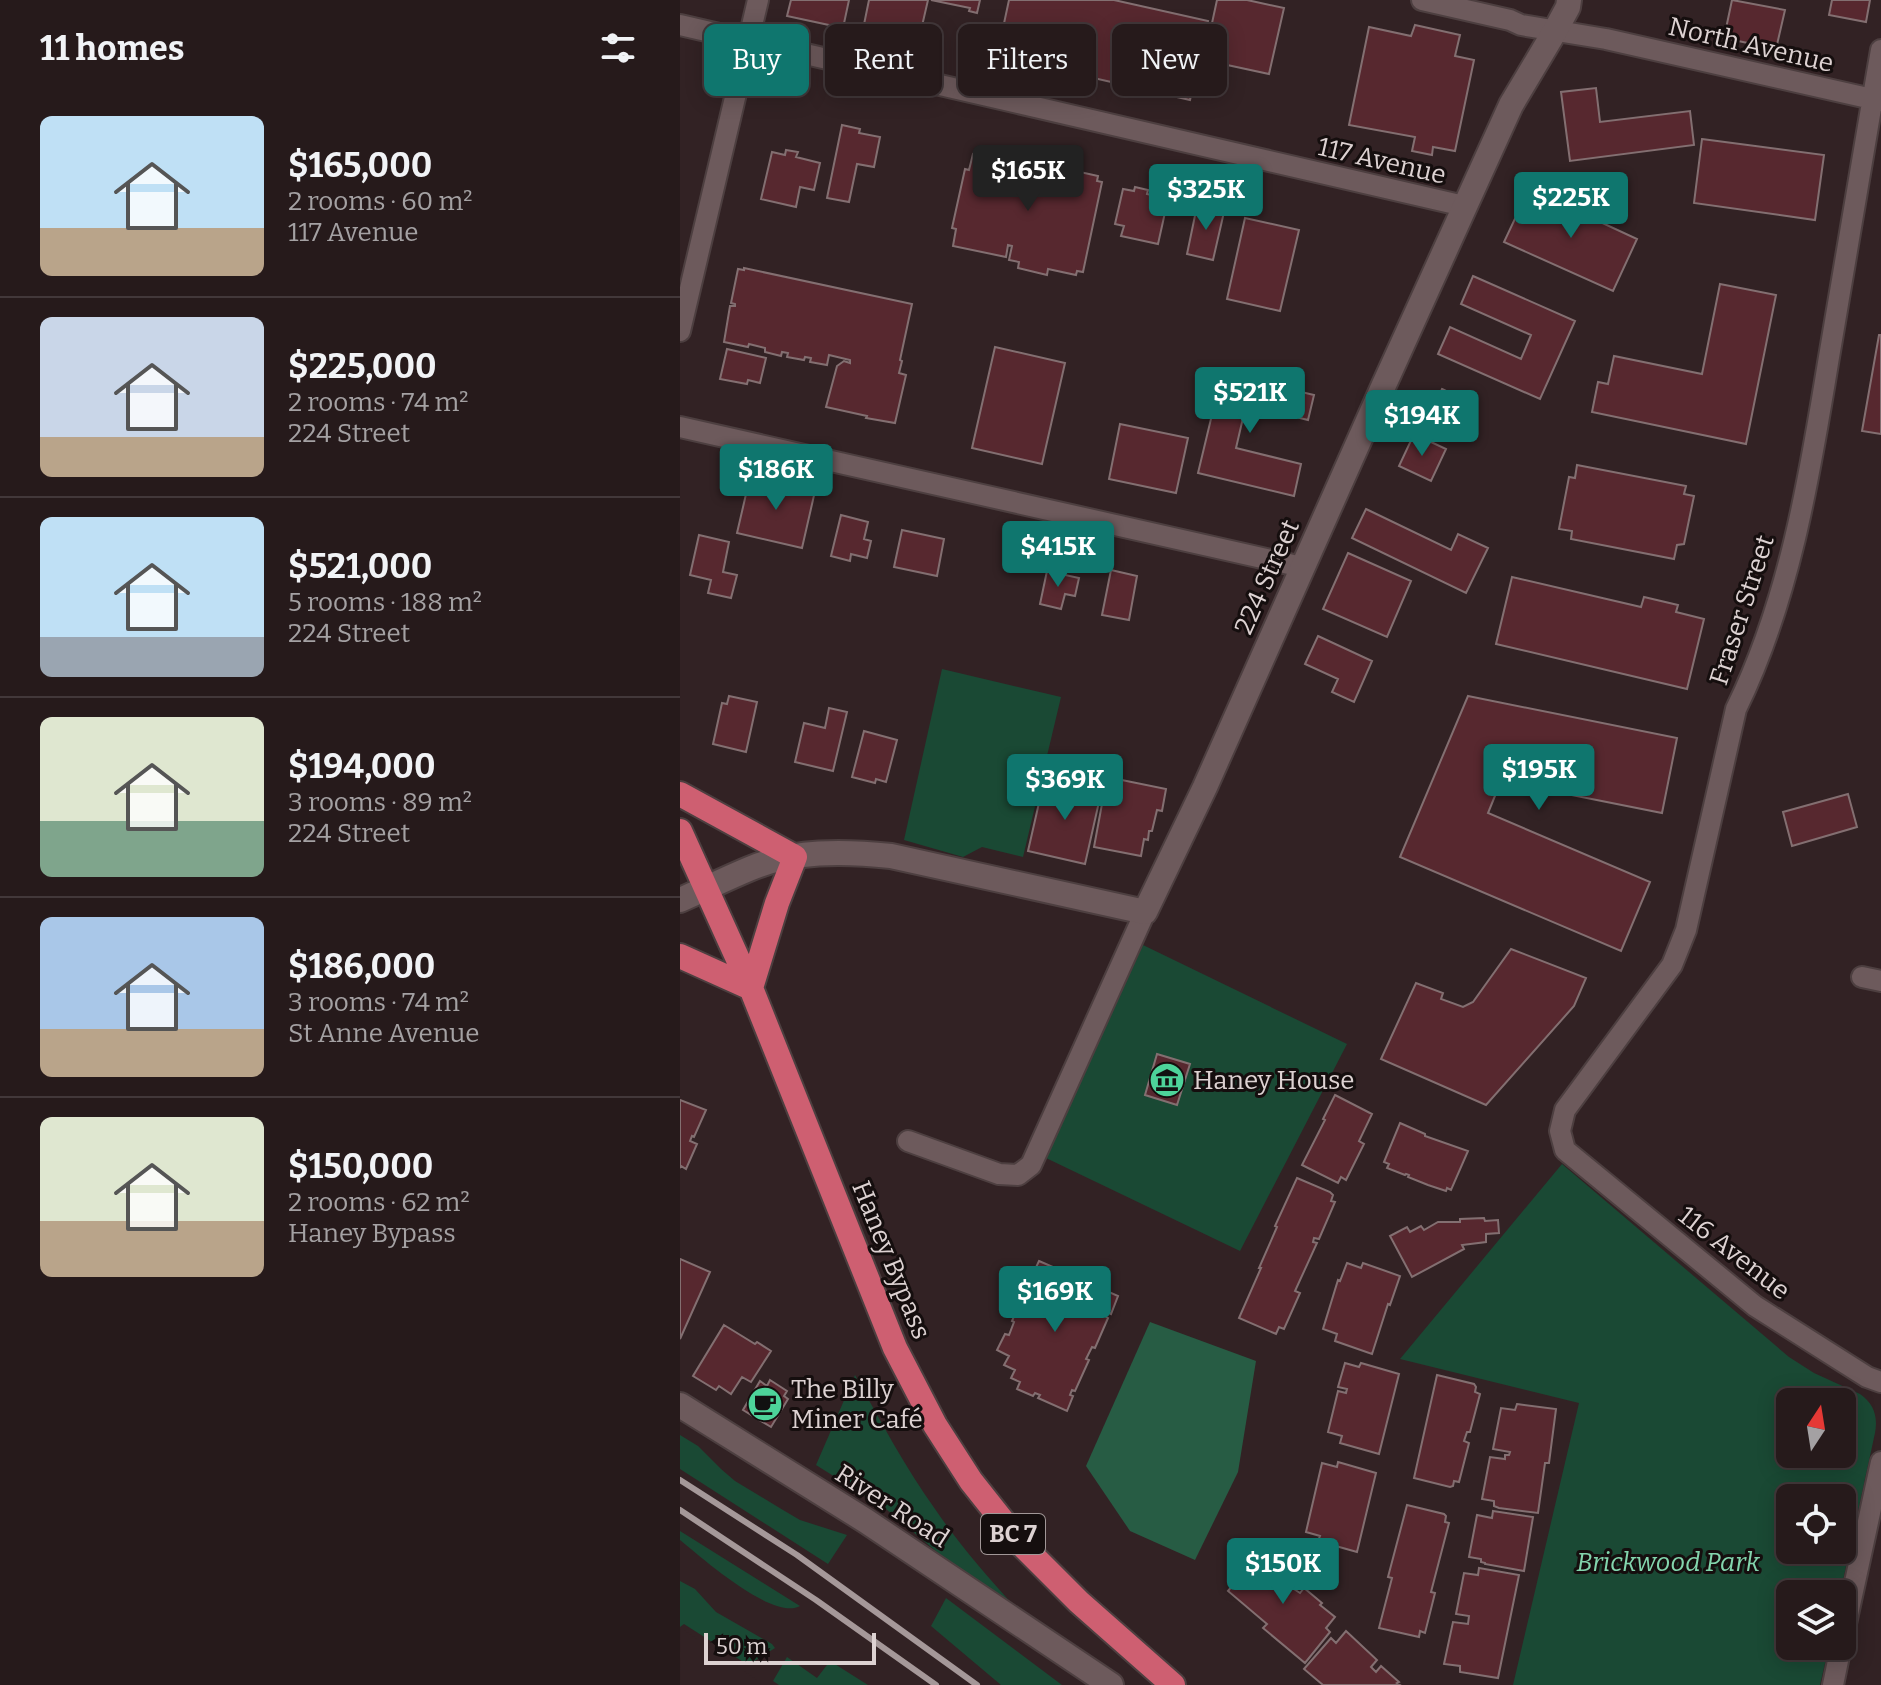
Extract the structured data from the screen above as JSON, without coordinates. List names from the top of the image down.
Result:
{
  "streets": {
    "highway": ["Haney Bypass", "BC 7"],
    "street": [
      "North Avenue",
      "117 Avenue",
      "224 Street",
      "Fraser Street",
      "116 Avenue",
      "River Road"
    ]
  },
  "crossings": [
    ["North Avenue", "224 Street"],
    ["North Avenue", "Fraser Street"],
    ["117 Avenue", "224 Street"],
    ["Fraser Street", "116 Avenue"]
  ],
  "parks": ["Brickwood Park"],
  "places": {
    "museum": ["Haney House"],
    "cafe": ["The Billy Miner Café"]
  },
  "scale_bar": "50 m",
  "north": "top",
  "page": {
    "heading": "11 homes",
    "chip": [
      "Buy",
      "Rent",
      "Filters",
      "New"
    ],
    "list": [
      {
        "name": "$165,000",
        "note": "2 rooms · 60 m² · 117 Avenue"
      },
      {
        "name": "$225,000",
        "note": "2 rooms · 74 m² · 224 Street"
      },
      {
        "name": "$521,000",
        "note": "5 rooms · 188 m² · 224 Street"
      },
      {
        "name": "$194,000",
        "note": "3 rooms · 89 m² · 224 Street"
      },
      {
        "name": "$186,000",
        "note": "3 rooms · 74 m² · St Anne Avenue"
      },
      {
        "name": "$150,000",
        "note": "2 rooms · 62 m² · Haney Bypass"
      }
    ],
    "price": [
      "$165K",
      "$325K",
      "$225K",
      "$521K",
      "$194K",
      "$186K",
      "$415K",
      "$195K",
      "$369K",
      "$169K",
      "$150K"
    ],
    "scale": "50 m"
  }
}
